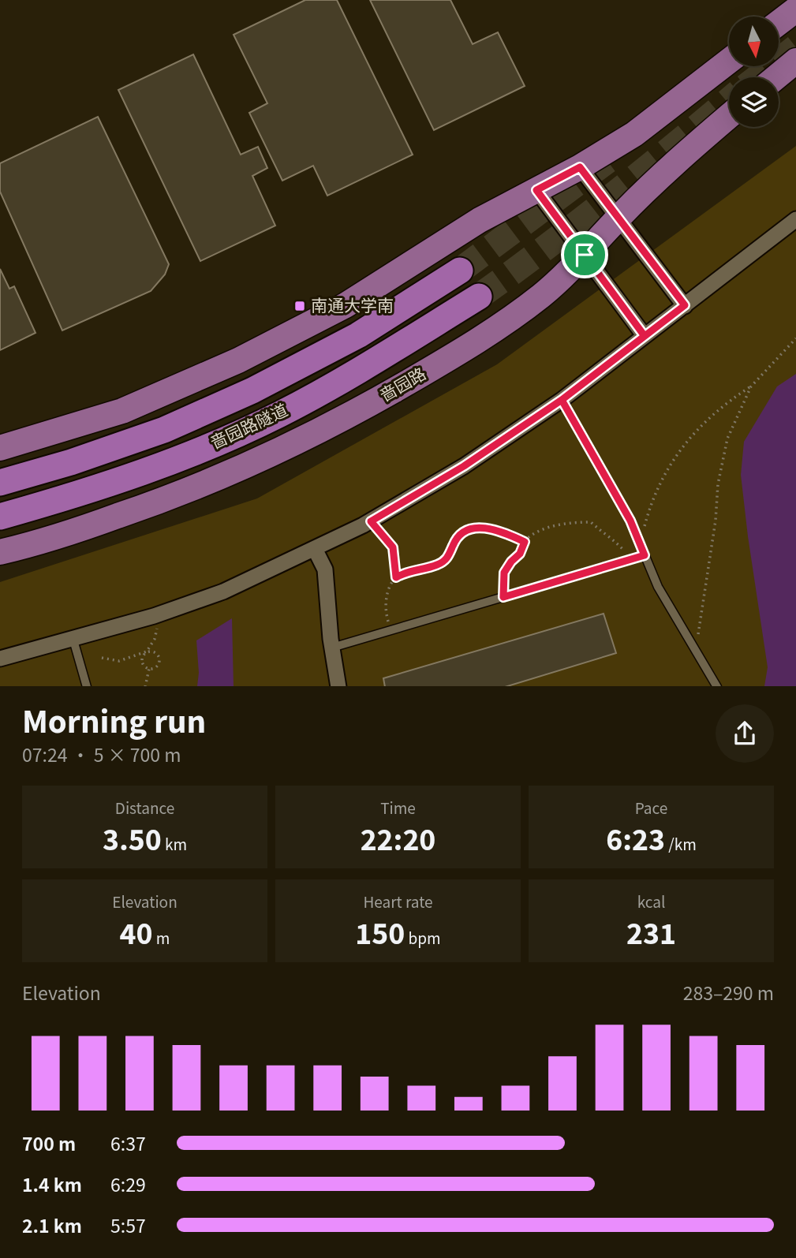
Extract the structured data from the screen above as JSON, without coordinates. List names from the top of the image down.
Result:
{
  "streets": {
    "highway": ["啬园路隧道"],
    "main road": ["啬园路"]
  },
  "places": {
    "transit": ["南通大学南"]
  },
  "north": "bottom",
  "page": {
    "heading": ["Morning run", "07:24 · 5 × 700 m"],
    "stats": [
      ["Distance", "3.50 km"],
      ["Time", "22:20"],
      ["Pace", "6:23 /km"],
      ["Elevation", "40 m"],
      ["Heart rate", "150 bpm"],
      ["kcal", "231"]
    ],
    "chart": ["Elevation", "283–290 m"],
    "list": [
      {
        "name": "700 m",
        "note": "6:37"
      },
      {
        "name": "1.4 km",
        "note": "6:29"
      },
      {
        "name": "2.1 km",
        "note": "5:57"
      }
    ]
  }
}
